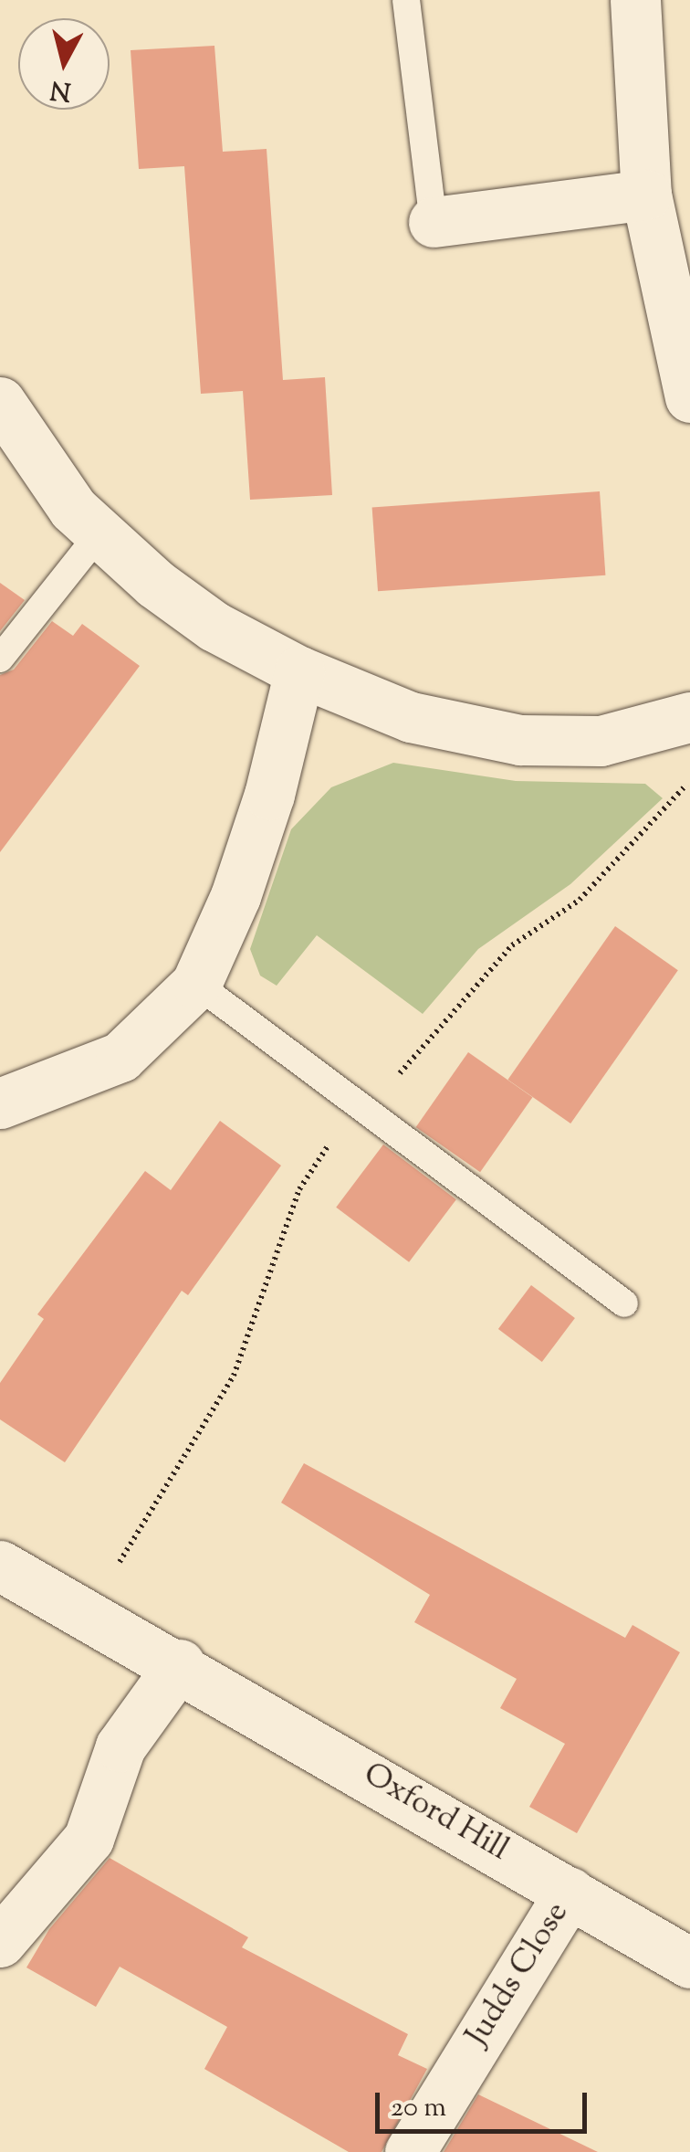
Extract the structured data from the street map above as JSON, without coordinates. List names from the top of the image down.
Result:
{
  "streets": {
    "street": ["Oxford Hill", "Judds Close"]
  },
  "crossings": [
    ["Oxford Hill", "Judds Close"]
  ],
  "scale_bar": "20 m",
  "north": "bottom"
}
